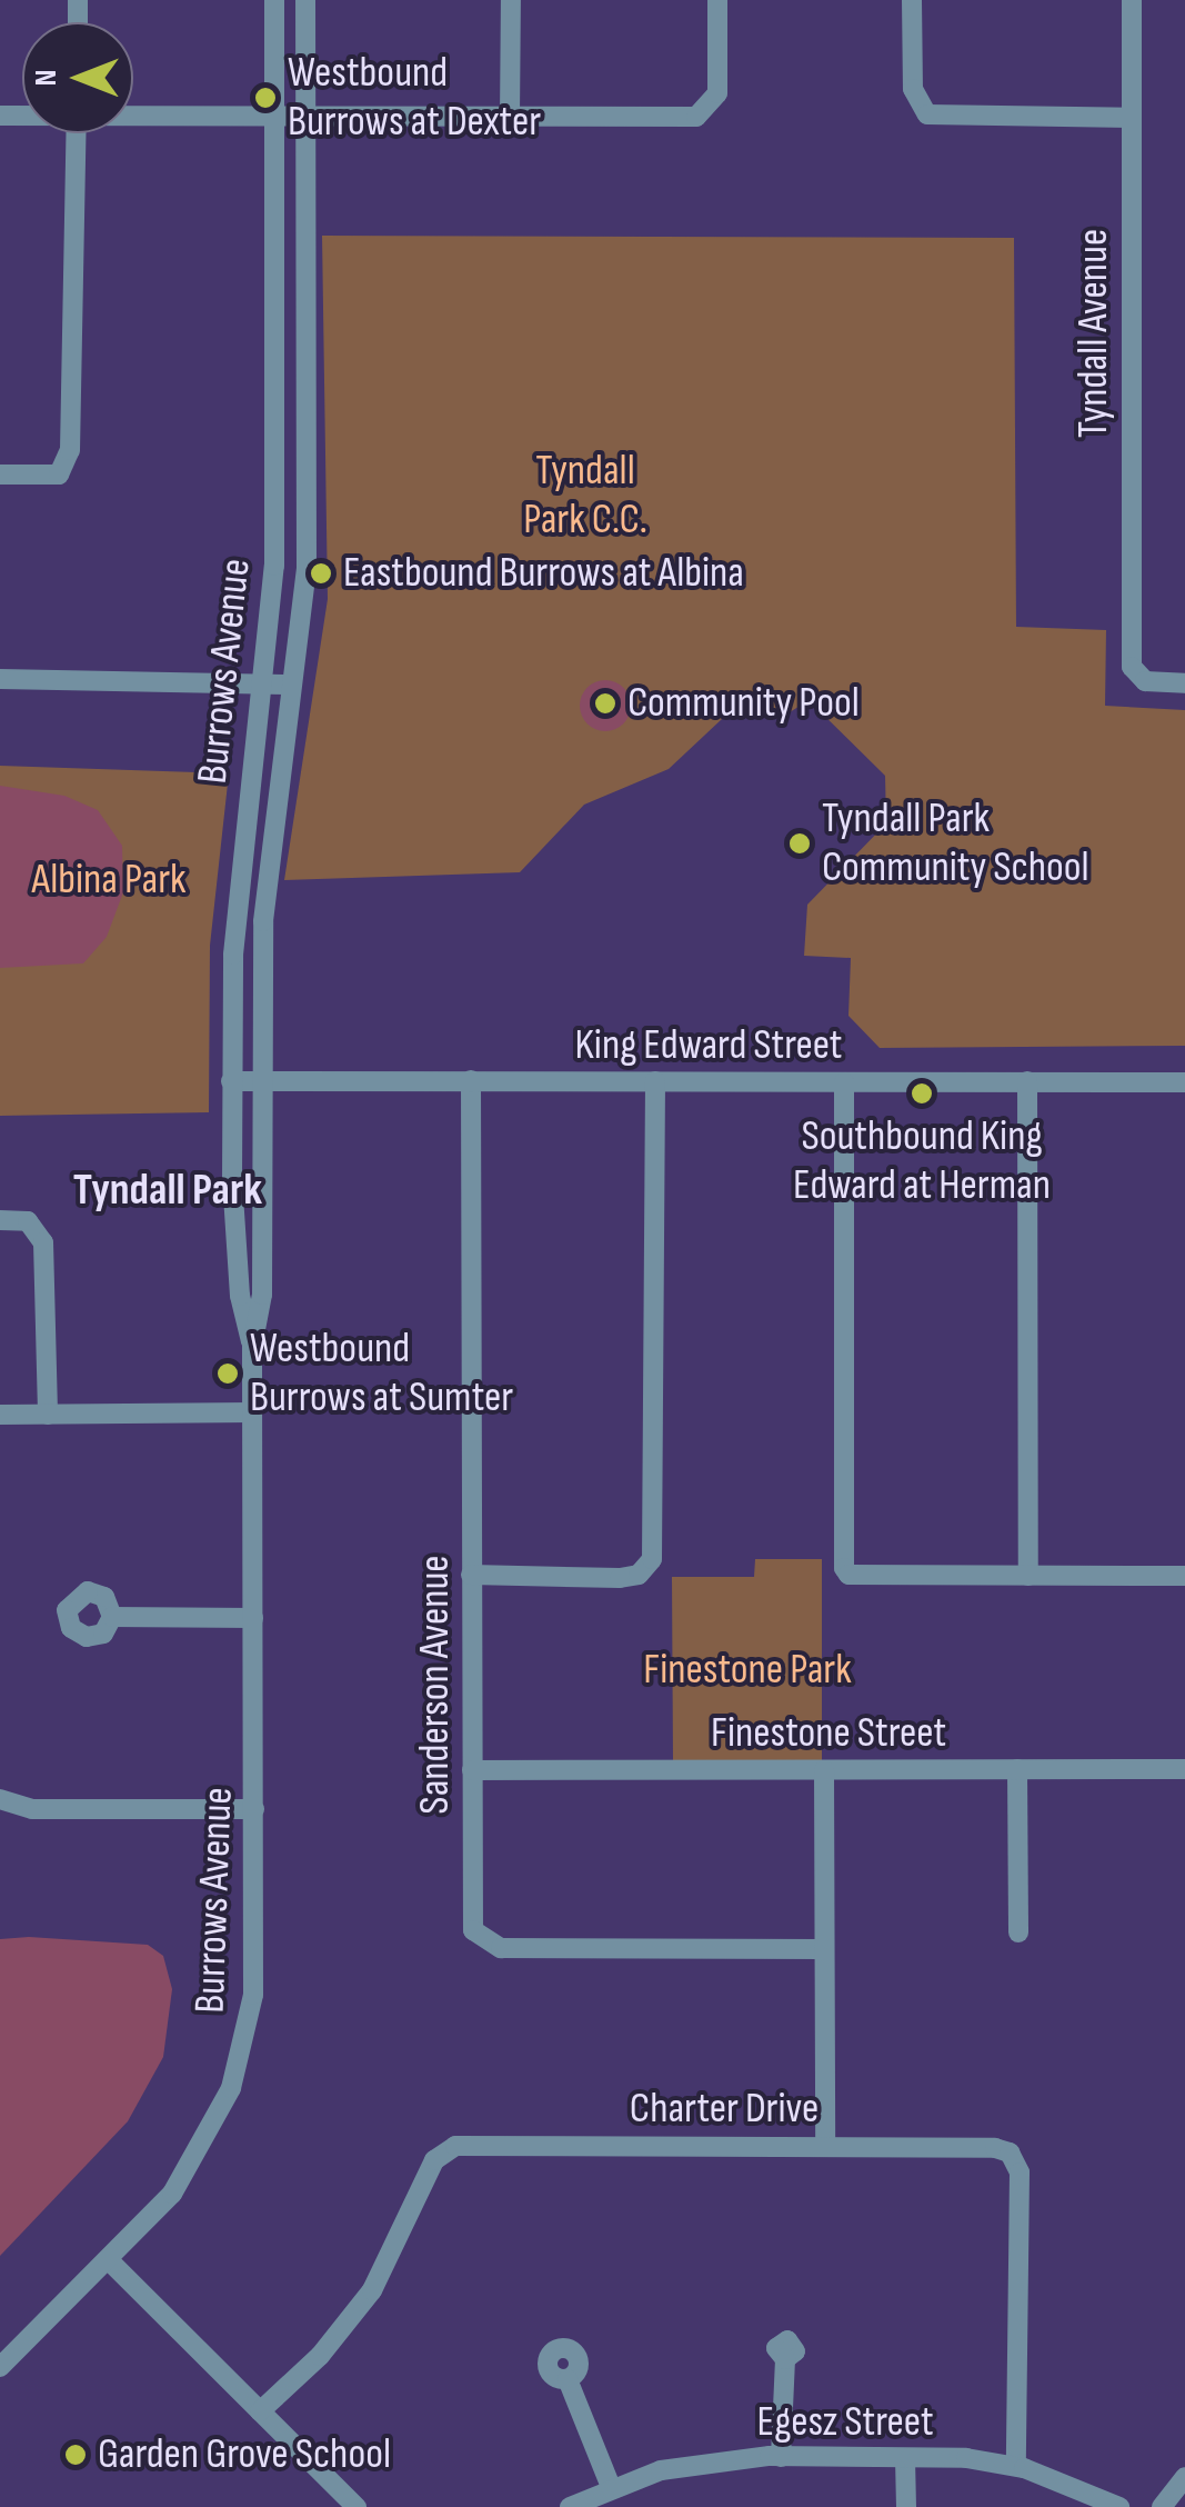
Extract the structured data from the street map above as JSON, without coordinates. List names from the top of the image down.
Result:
{
  "streets": {
    "street": [
      "Tyndall Avenue",
      "Burrows Avenue",
      "King Edward Street",
      "Sanderson Avenue",
      "Finestone Street",
      "Charter Drive",
      "Egesz Street"
    ]
  },
  "crossings": [
    ["Burrows Avenue", "King Edward Street"],
    ["King Edward Street", "Sanderson Avenue"],
    ["Sanderson Avenue", "Finestone Street"],
    ["Charter Drive", "Egesz Street"]
  ],
  "districts": ["Tyndall Park"],
  "parks": ["Tyndall Park C.C.", "Albina Park", "Finestone Park"],
  "places": [
    "Westbound Burrows at Dexter",
    "Eastbound Burrows at Albina",
    "Community Pool",
    "Tyndall Park Community School",
    "Southbound King Edward at Herman",
    "Westbound Burrows at Sumter",
    "Garden Grove School"
  ],
  "north": "left"
}
